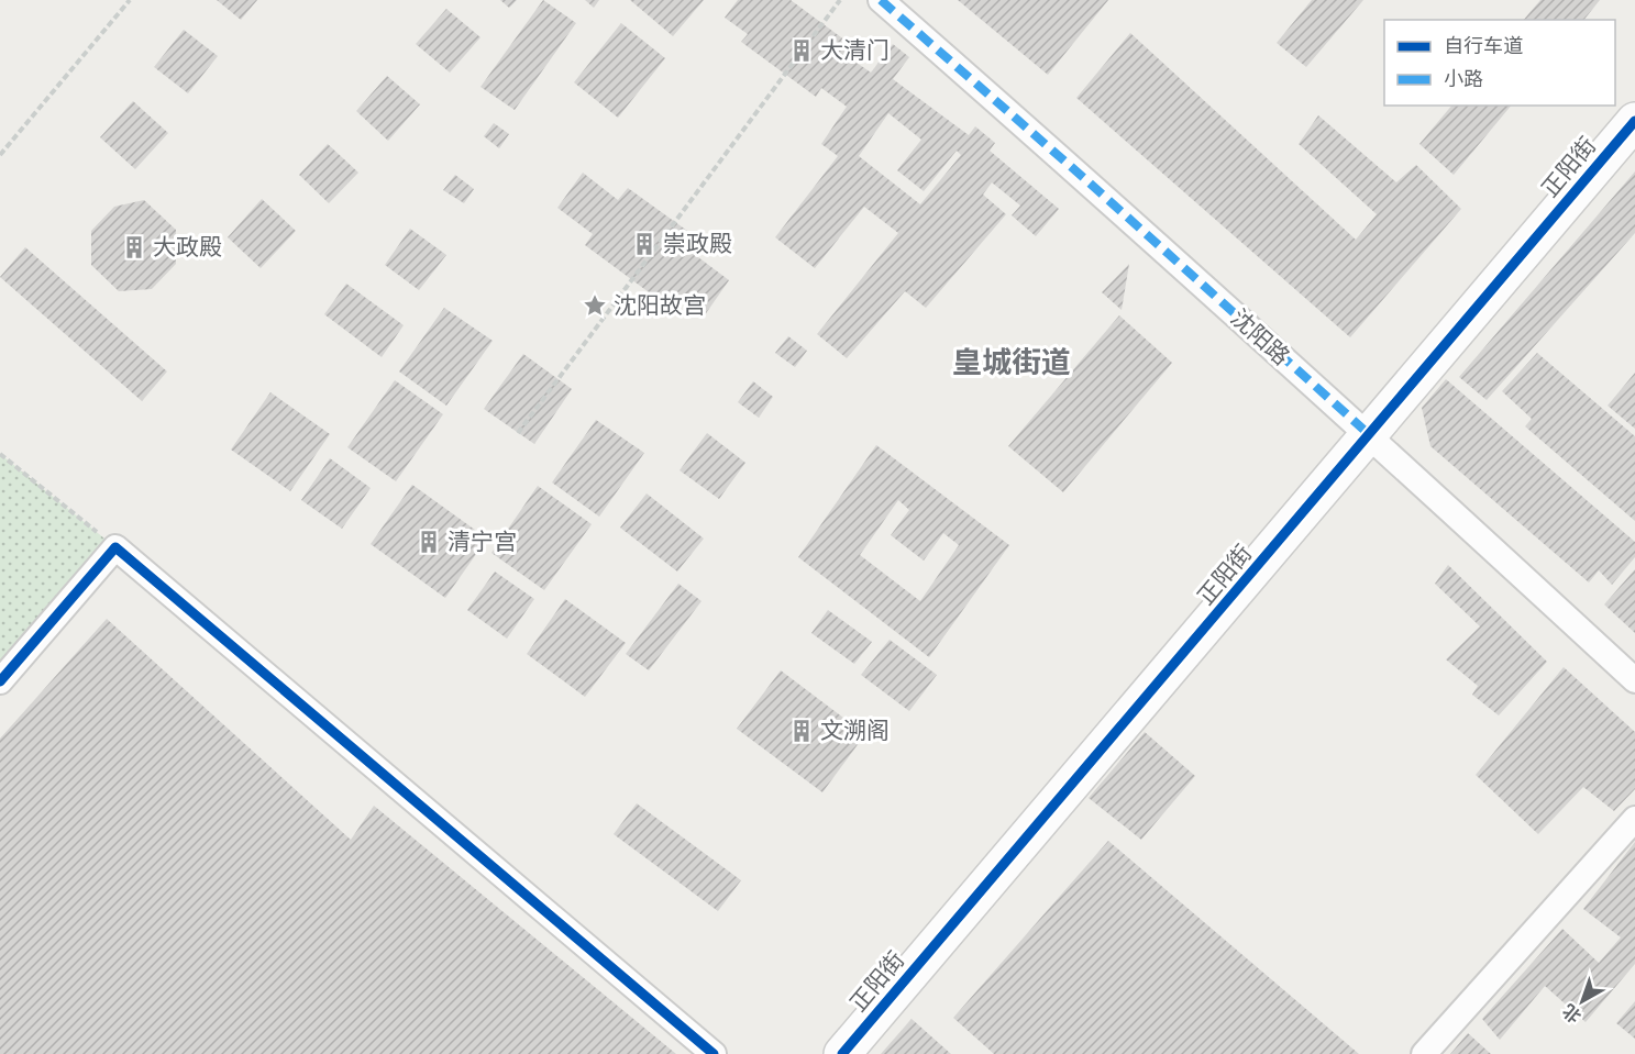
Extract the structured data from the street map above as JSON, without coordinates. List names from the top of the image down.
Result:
{
  "streets": {
    "street": ["正阳街", "沈阳路"]
  },
  "crossings": [
    ["正阳街", "沈阳路"]
  ],
  "districts": ["皇城街道"],
  "places": {
    "building": [
      "大清门",
      "崇政殿",
      "大政殿",
      "清宁宫",
      "文溯阁"
    ],
    "place": ["沈阳故宫"]
  },
  "legend": ["自行车道", "小路"],
  "north": "bottom left"
}
